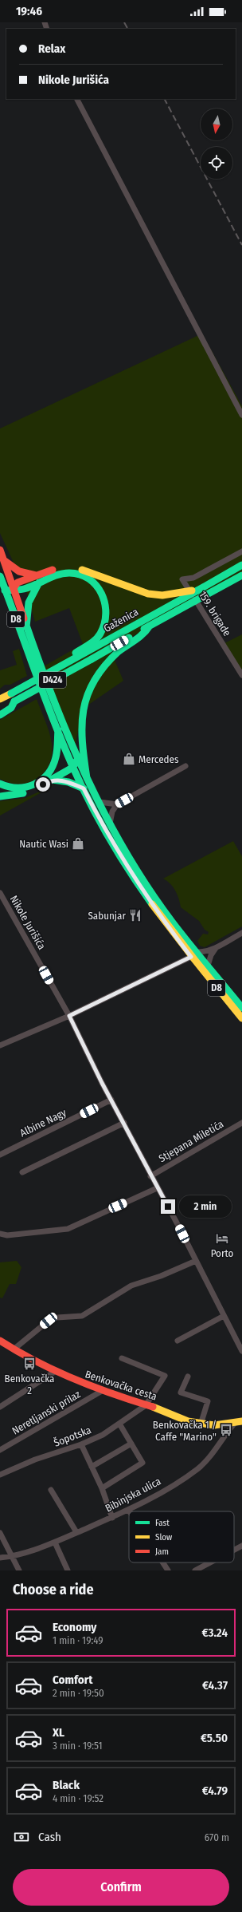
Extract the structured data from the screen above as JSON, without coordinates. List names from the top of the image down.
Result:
{
  "streets": {
    "main road": [
      "D8",
      "Gaženica",
      "D424",
      "Benkovačka cesta"
    ],
    "street": [
      "159. brigade",
      "Nikole Jurišića",
      "Albine Nagy",
      "Stjepana Miletića",
      "Neretljanski prilaz",
      "Šopotska",
      "Bibinjska ulica"
    ]
  },
  "crossings": [
    ["Gaženica", "D424"],
    ["Nikole Jurišića", "Albine Nagy"],
    ["Nikole Jurišića", "Stjepana Miletića"],
    ["Benkovačka cesta", "Neretljanski prilaz"],
    ["Benkovačka cesta", "Šopotska"],
    ["Benkovačka cesta", "Bibinjska ulica"]
  ],
  "places": {
    "shop": ["Mercedes", "Nautic Wasi"],
    "restaurant": ["Sabunjar"],
    "hotel": ["Porto"],
    "bus stop": ["Benkovačka 2", "Benkovačka 1 / Caffe \"Marino\""]
  },
  "legend": ["Fast", "Slow", "Jam"],
  "north": "bottom",
  "page": {
    "status": "19:46",
    "banner": ["Relax", "Nikole Jurišića"],
    "bubble": "2 min",
    "heading": "Choose a ride",
    "list": [
      {
        "name": "Economy",
        "note": "1 min · 19:49",
        "value": "€3.24"
      },
      {
        "name": "Comfort",
        "note": "2 min · 19:50",
        "value": "€4.37"
      },
      {
        "name": "XL",
        "note": "3 min · 19:51",
        "value": "€5.50"
      },
      {
        "name": "Black",
        "note": "4 min · 19:52",
        "value": "€4.79"
      }
    ],
    "pay": ["Cash", "670 m"],
    "buttons": "Confirm"
  }
}
